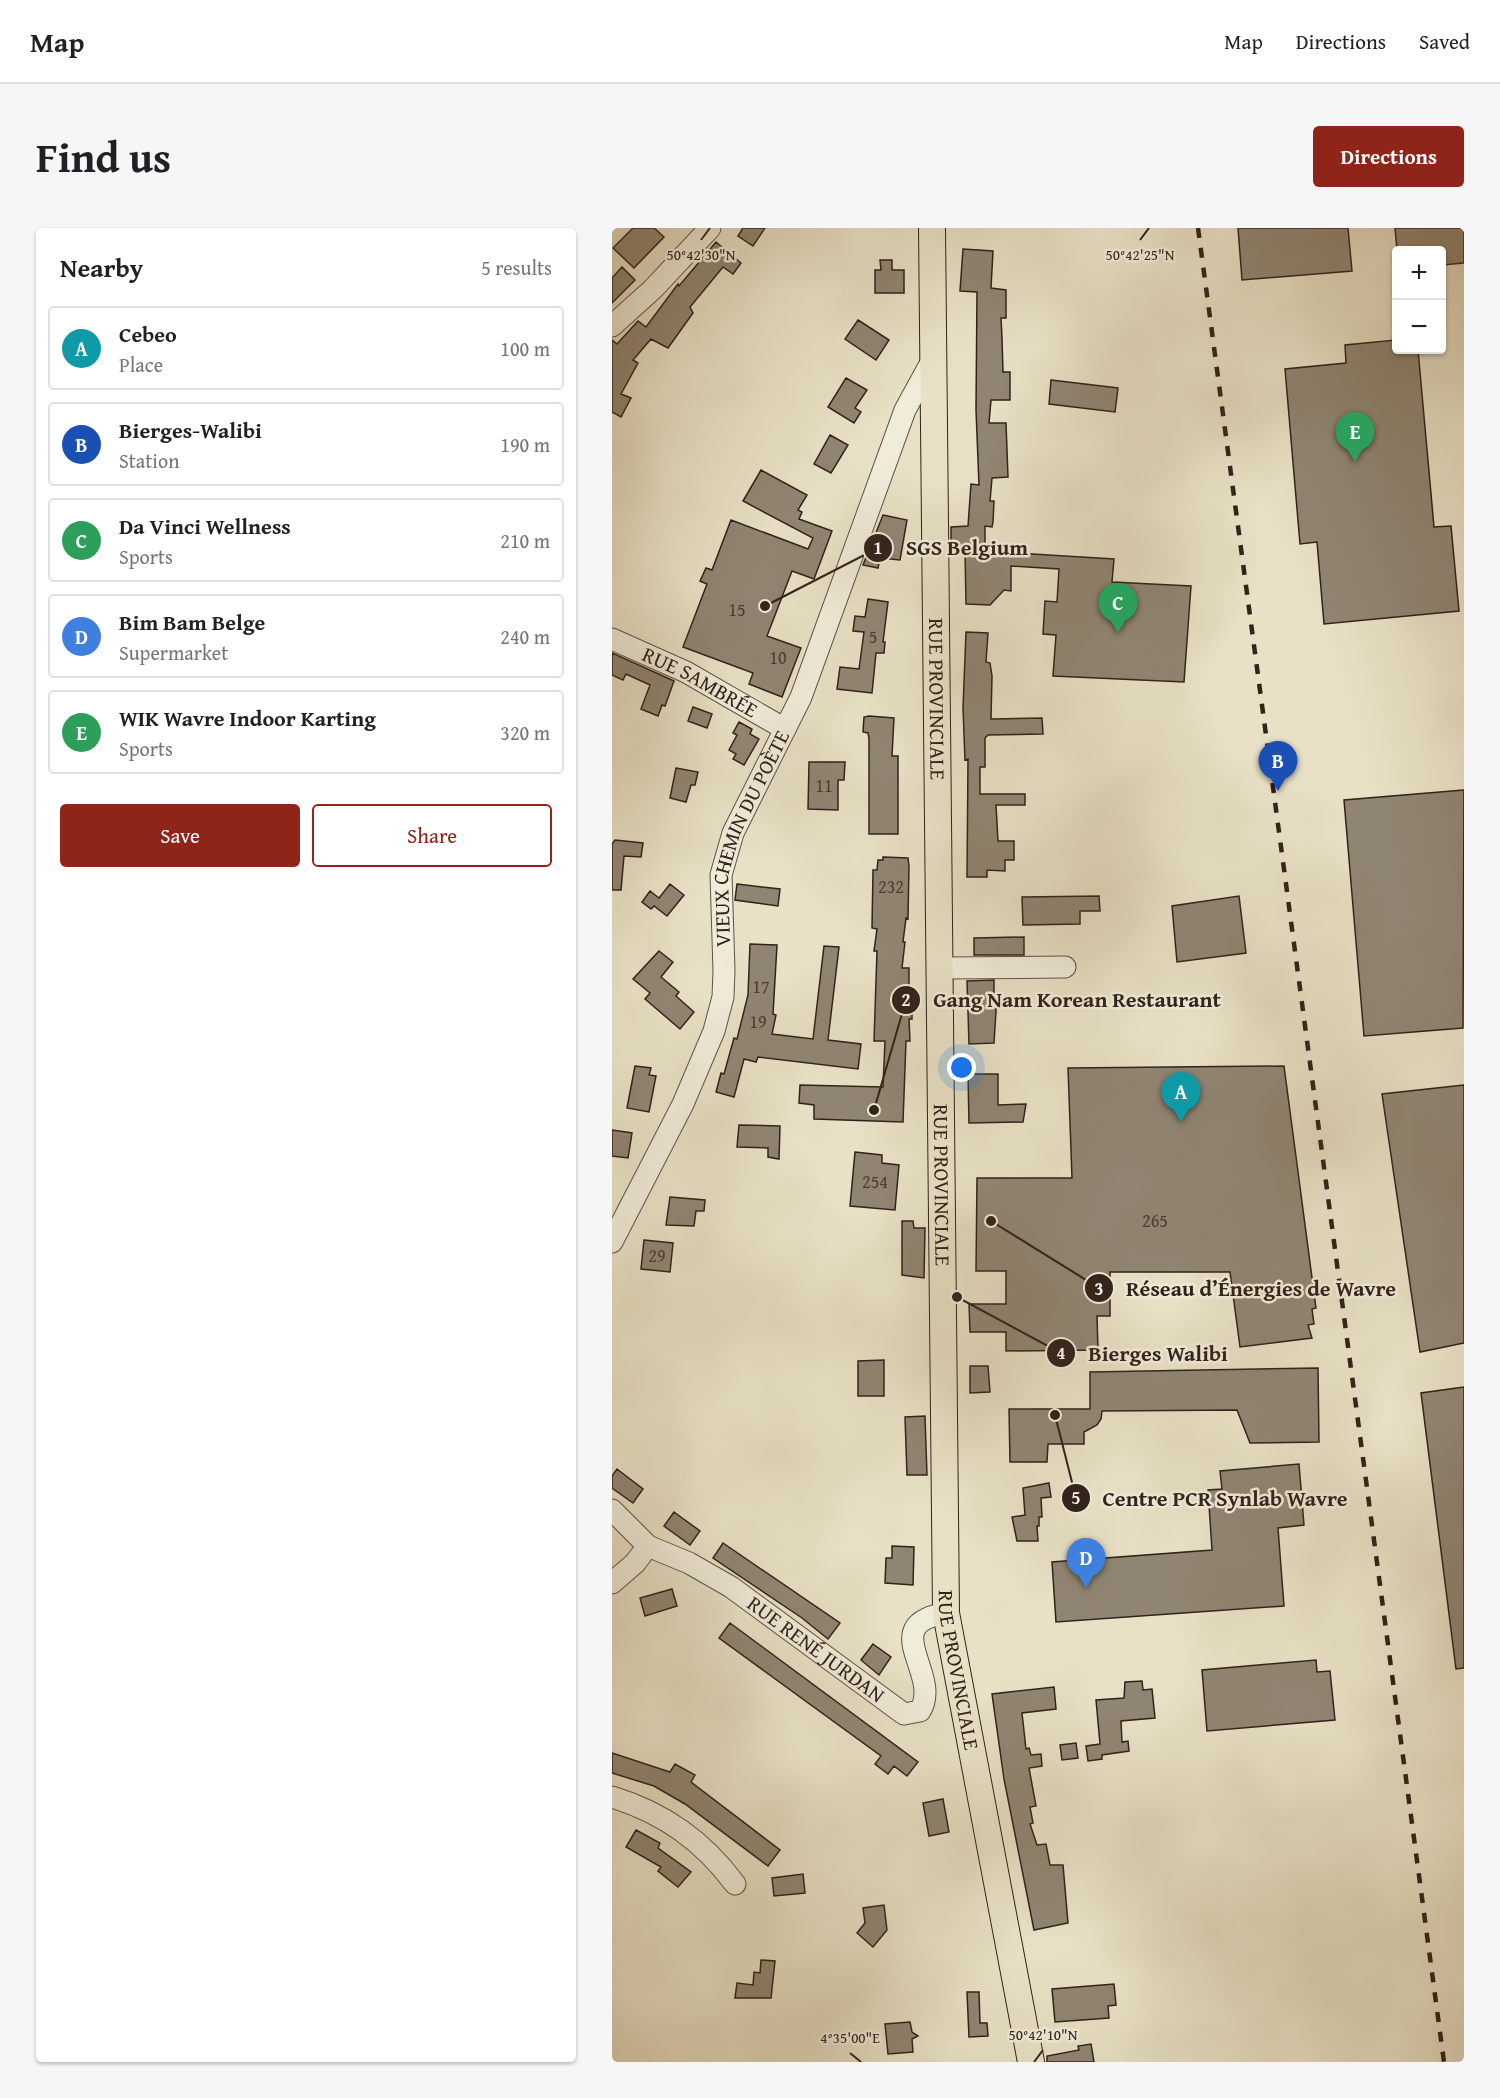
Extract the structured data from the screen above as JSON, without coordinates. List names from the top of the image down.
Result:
{
  "streets": {
    "main road": ["RUE PROVINCIALE"],
    "street": ["RUE SAMBRÉE", "VIEUX CHEMIN DU POÈTE", "RUE RENÉ JURDAN"]
  },
  "crossings": [
    ["RUE SAMBRÉE", "VIEUX CHEMIN DU POÈTE"],
    ["RUE PROVINCIALE", "RUE RENÉ JURDAN"]
  ],
  "places": [
    "SGS Belgium",
    "Gang Nam Korean Restaurant",
    "Réseau d’Énergies de Wavre",
    "Bierges Walibi",
    "Centre PCR Synlab Wavre"
  ],
  "house_numbers": [
    "15",
    "5",
    "10",
    "11",
    "232",
    "17",
    "19",
    "254",
    "265",
    "29"
  ],
  "page": {
    "header": "Map",
    "nav": ["Map", "Directions", "Saved"],
    "title": "Find us",
    "buttons": [
      "Directions",
      ["Save", "Share"]
    ],
    "heading": ["Nearby", "5 results"],
    "map_buttons": ["+", "−"],
    "list": [
      {
        "mark": "A",
        "name": "Cebeo",
        "note": "Place",
        "value": "100 m"
      },
      {
        "mark": "B",
        "name": "Bierges-Walibi",
        "note": "Station",
        "value": "190 m"
      },
      {
        "mark": "C",
        "name": "Da Vinci Wellness",
        "note": "Sports",
        "value": "210 m"
      },
      {
        "mark": "D",
        "name": "Bim Bam Belge",
        "note": "Supermarket",
        "value": "240 m"
      },
      {
        "mark": "E",
        "name": "WIK Wavre Indoor Karting",
        "note": "Sports",
        "value": "320 m"
      }
    ],
    "pins": [
      "E",
      "C",
      "B",
      "A",
      "D"
    ]
  },
  "coordinates": [
    "50°42'30\"N",
    "50°42'25\"N",
    "50°42'10\"N",
    "4°35'00\"E"
  ]
}
